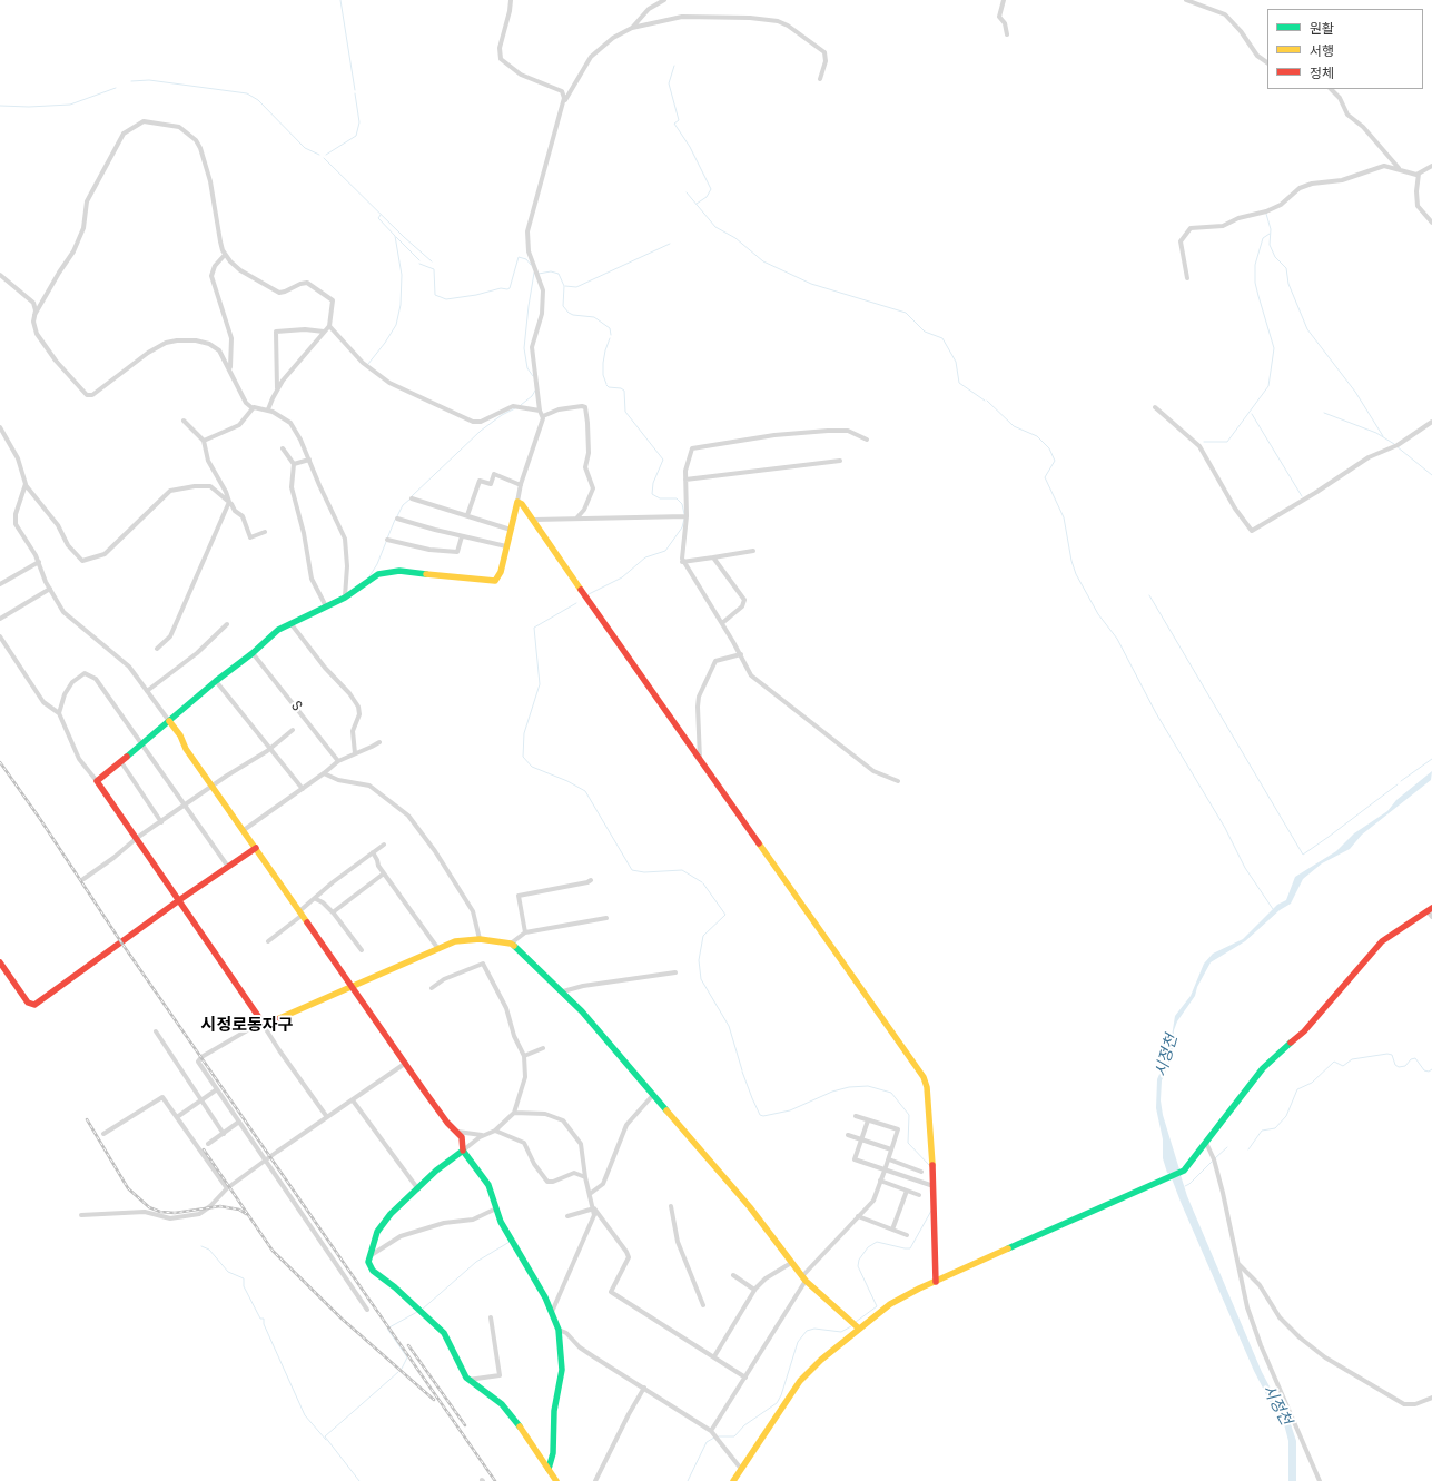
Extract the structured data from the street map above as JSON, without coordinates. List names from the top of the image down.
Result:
{
  "streets": {
    "street": ["S"]
  },
  "districts": ["시정로동자구"],
  "water": ["시정천"],
  "legend": ["원활", "서행", "정체"]
}
